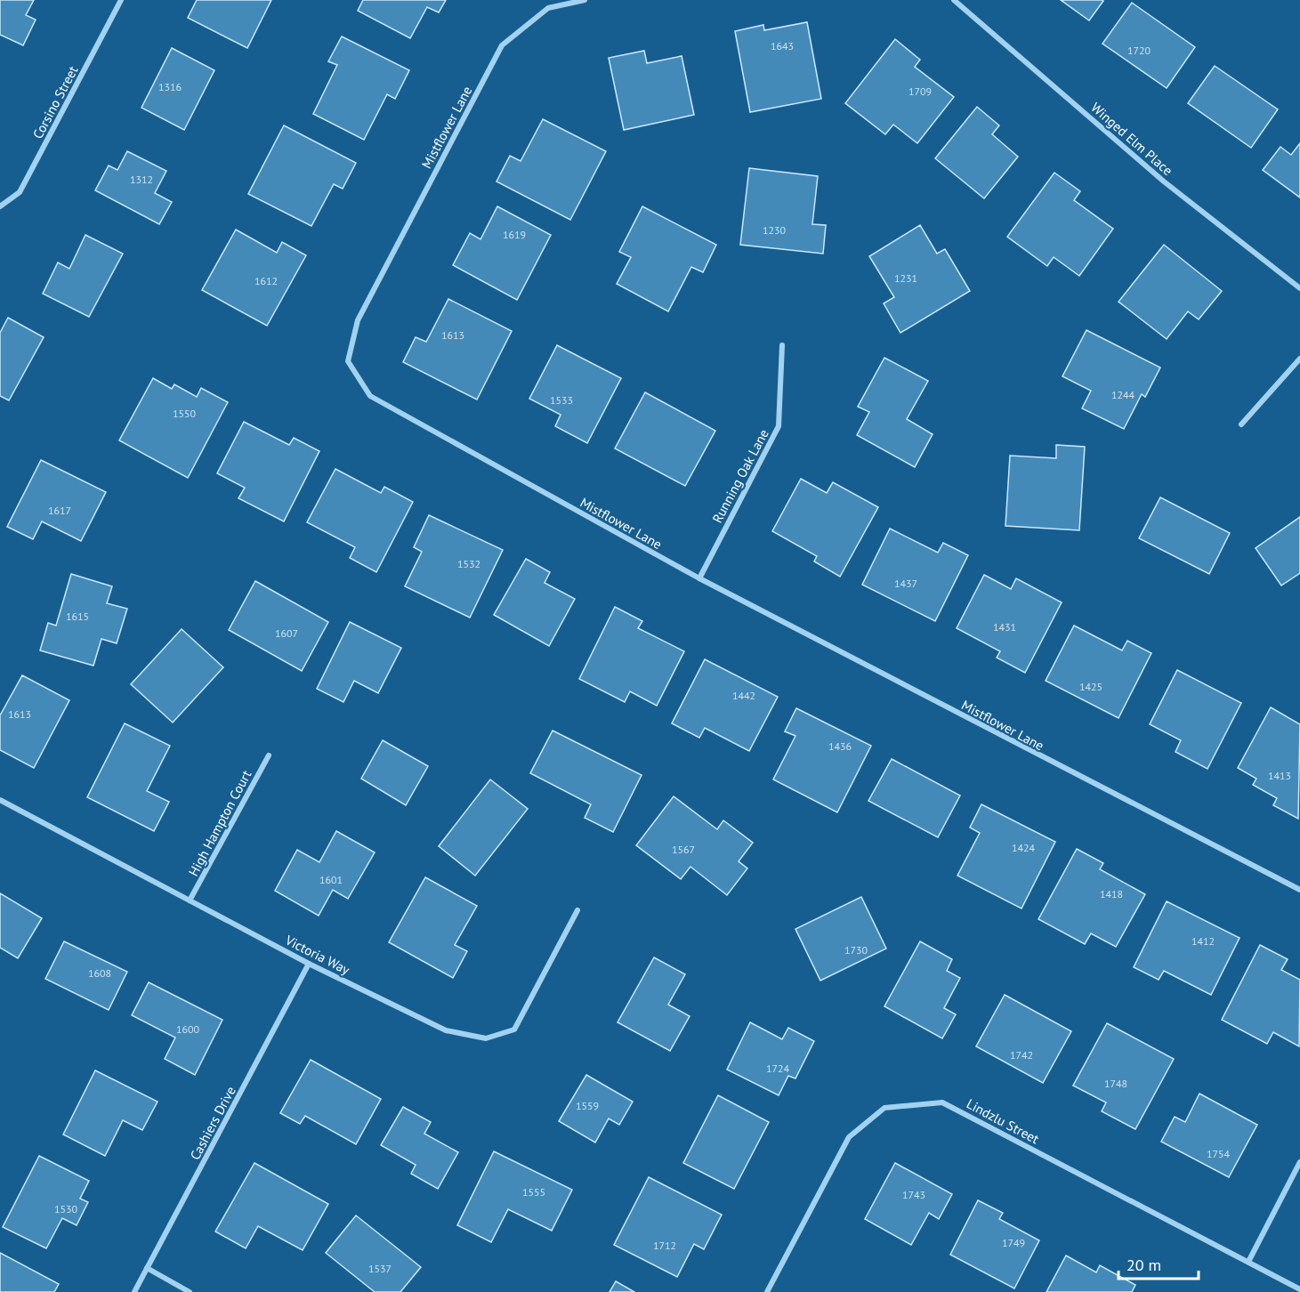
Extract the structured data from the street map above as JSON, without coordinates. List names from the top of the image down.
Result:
{
  "streets": {
    "street": [
      "Corsino Street",
      "Mistflower Lane",
      "Winged Elm Place",
      "Running Oak Lane",
      "High Hampton Court",
      "Victoria Way",
      "Lindzlu Street",
      "Cashiers Drive"
    ]
  },
  "crossings": [
    ["Mistflower Lane", "Running Oak Lane"],
    ["High Hampton Court", "Victoria Way"],
    ["Victoria Way", "Cashiers Drive"]
  ],
  "house_numbers": [
    "1643",
    "1720",
    "1316",
    "1709",
    "1312",
    "1230",
    "1619",
    "1231",
    "1612",
    "1613",
    "1244",
    "1533",
    "1550",
    "1617",
    "1532",
    "1437",
    "1615",
    "1431",
    "1607",
    "1425",
    "1442",
    "1613",
    "1436",
    "1413",
    "1424",
    "1567",
    "1601",
    "1418",
    "1412",
    "1730",
    "1608",
    "1600",
    "1742",
    "1724",
    "1748",
    "1559",
    "1754",
    "1555",
    "1743",
    "1530",
    "1749",
    "1712",
    "1537"
  ],
  "scale_bar": "20 m"
}
